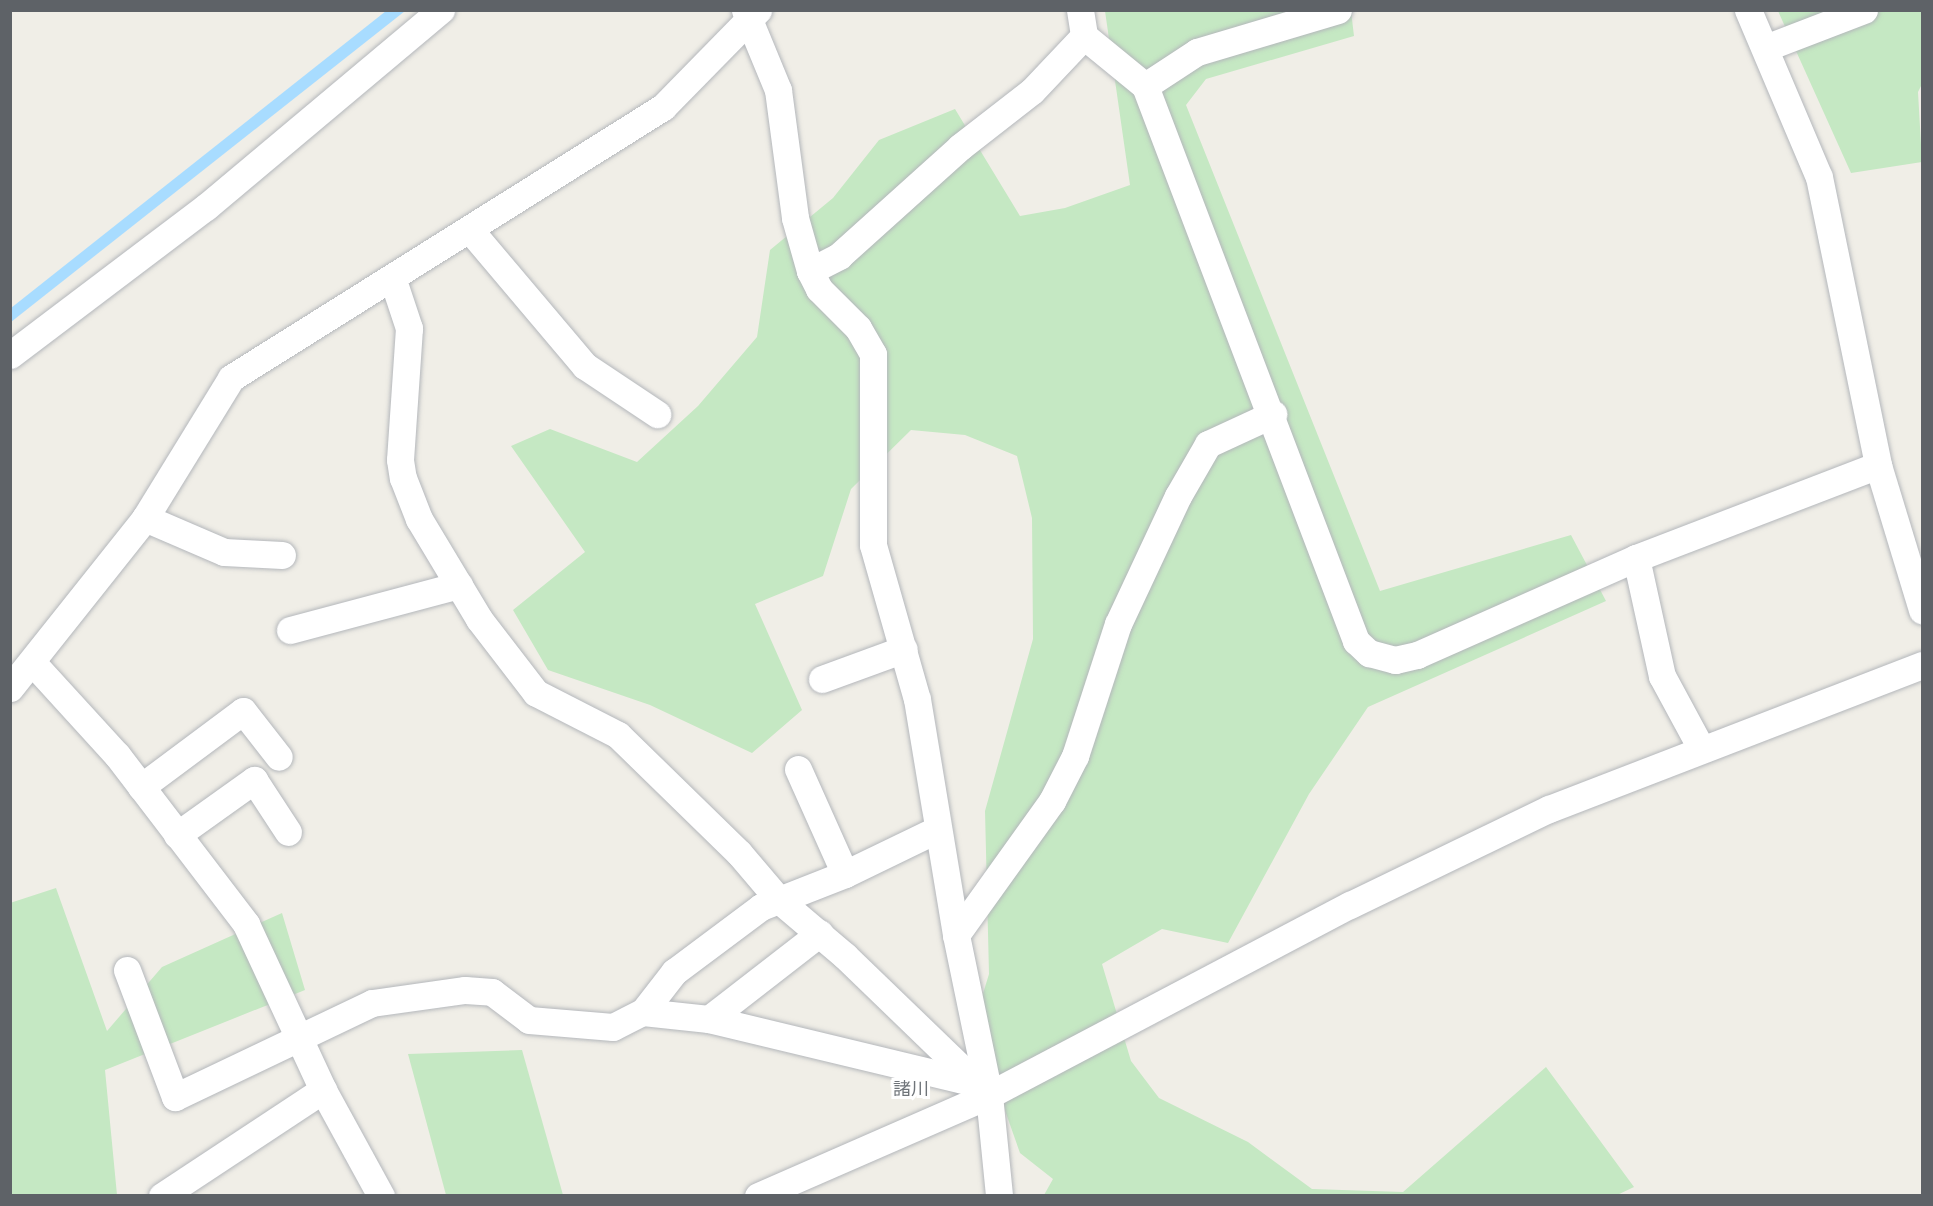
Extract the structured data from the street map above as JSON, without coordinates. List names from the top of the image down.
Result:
{
  "districts": ["諸川"]
}
